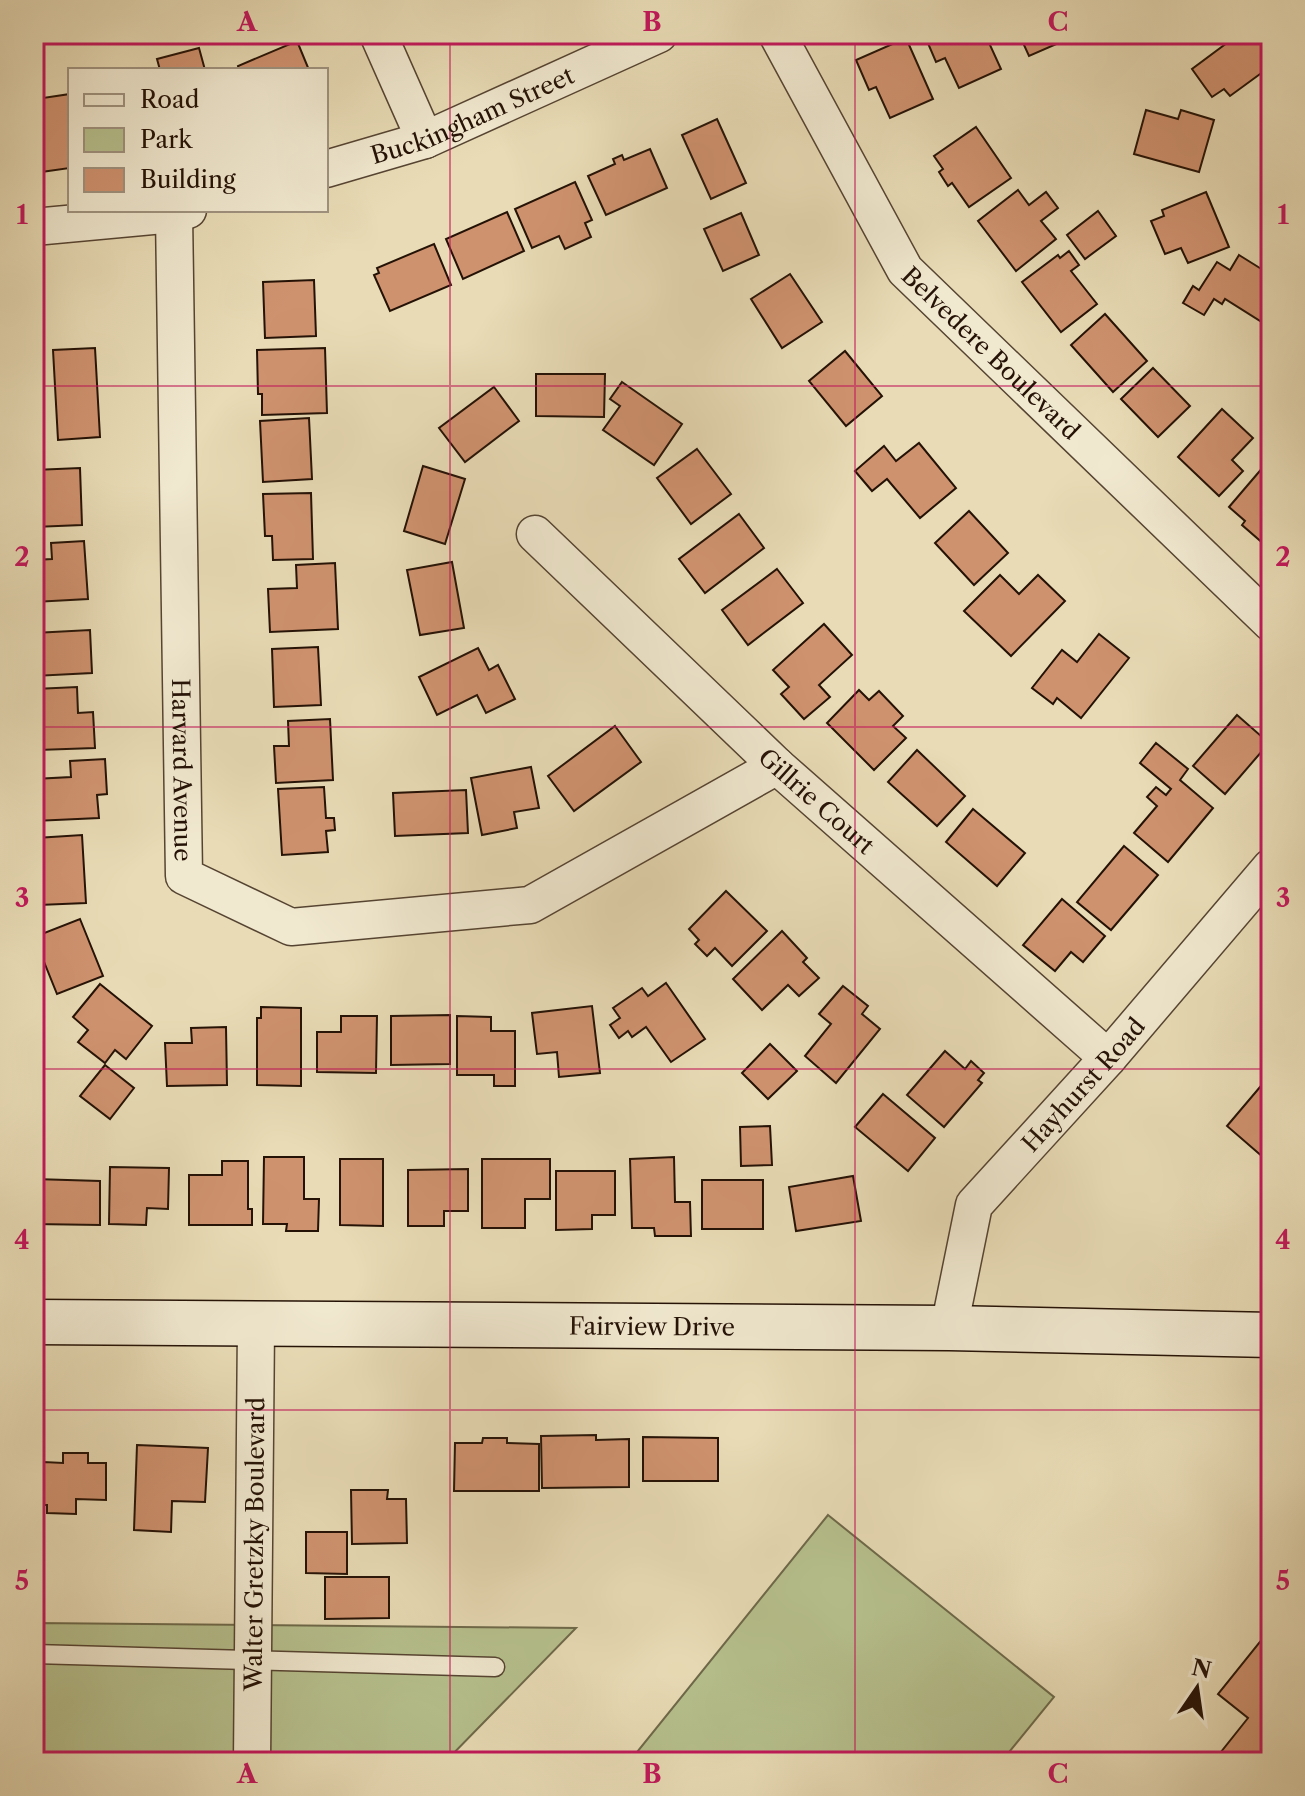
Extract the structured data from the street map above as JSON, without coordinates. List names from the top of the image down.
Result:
{
  "streets": {
    "main road": ["Fairview Drive"],
    "street": [
      "Buckingham Street",
      "Belvedere Boulevard",
      "Harvard Avenue",
      "Gillrie Court",
      "Hayhurst Road",
      "Walter Gretzky Boulevard"
    ]
  },
  "crossings": [
    ["Harvard Avenue", "Gillrie Court"],
    ["Gillrie Court", "Hayhurst Road"],
    ["Hayhurst Road", "Fairview Drive"],
    ["Fairview Drive", "Walter Gretzky Boulevard"]
  ],
  "legend": ["Road", "Park", "Building"],
  "north": "top",
  "grid": {
    "columns": ["A", "B", "C"],
    "rows": [
      "1",
      "2",
      "3",
      "4",
      "5"
    ]
  }
}
